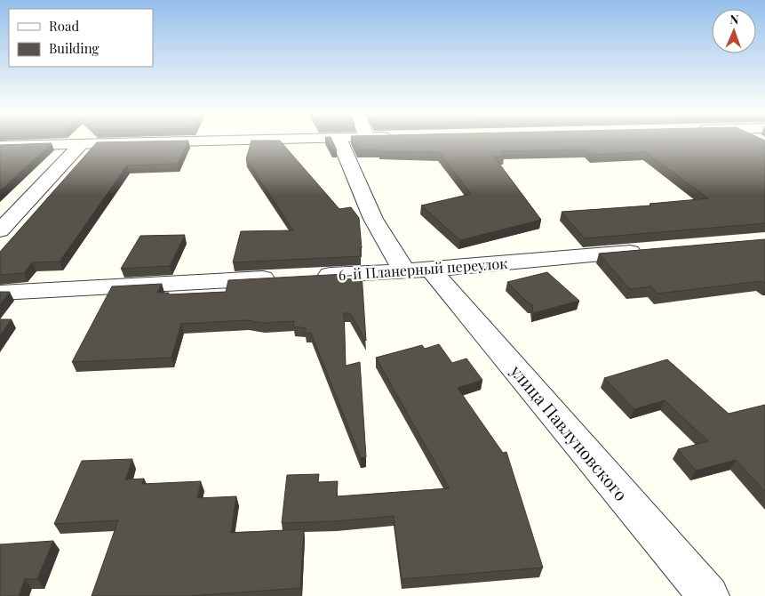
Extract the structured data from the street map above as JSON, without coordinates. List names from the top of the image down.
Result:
{
  "streets": {
    "street": ["6-й Планерный переулок", "улица Павлуновского"]
  },
  "crossings": [
    ["6-й Планерный переулок", "улица Павлуновского"]
  ],
  "legend": ["Road", "Building"],
  "north": "top"
}
